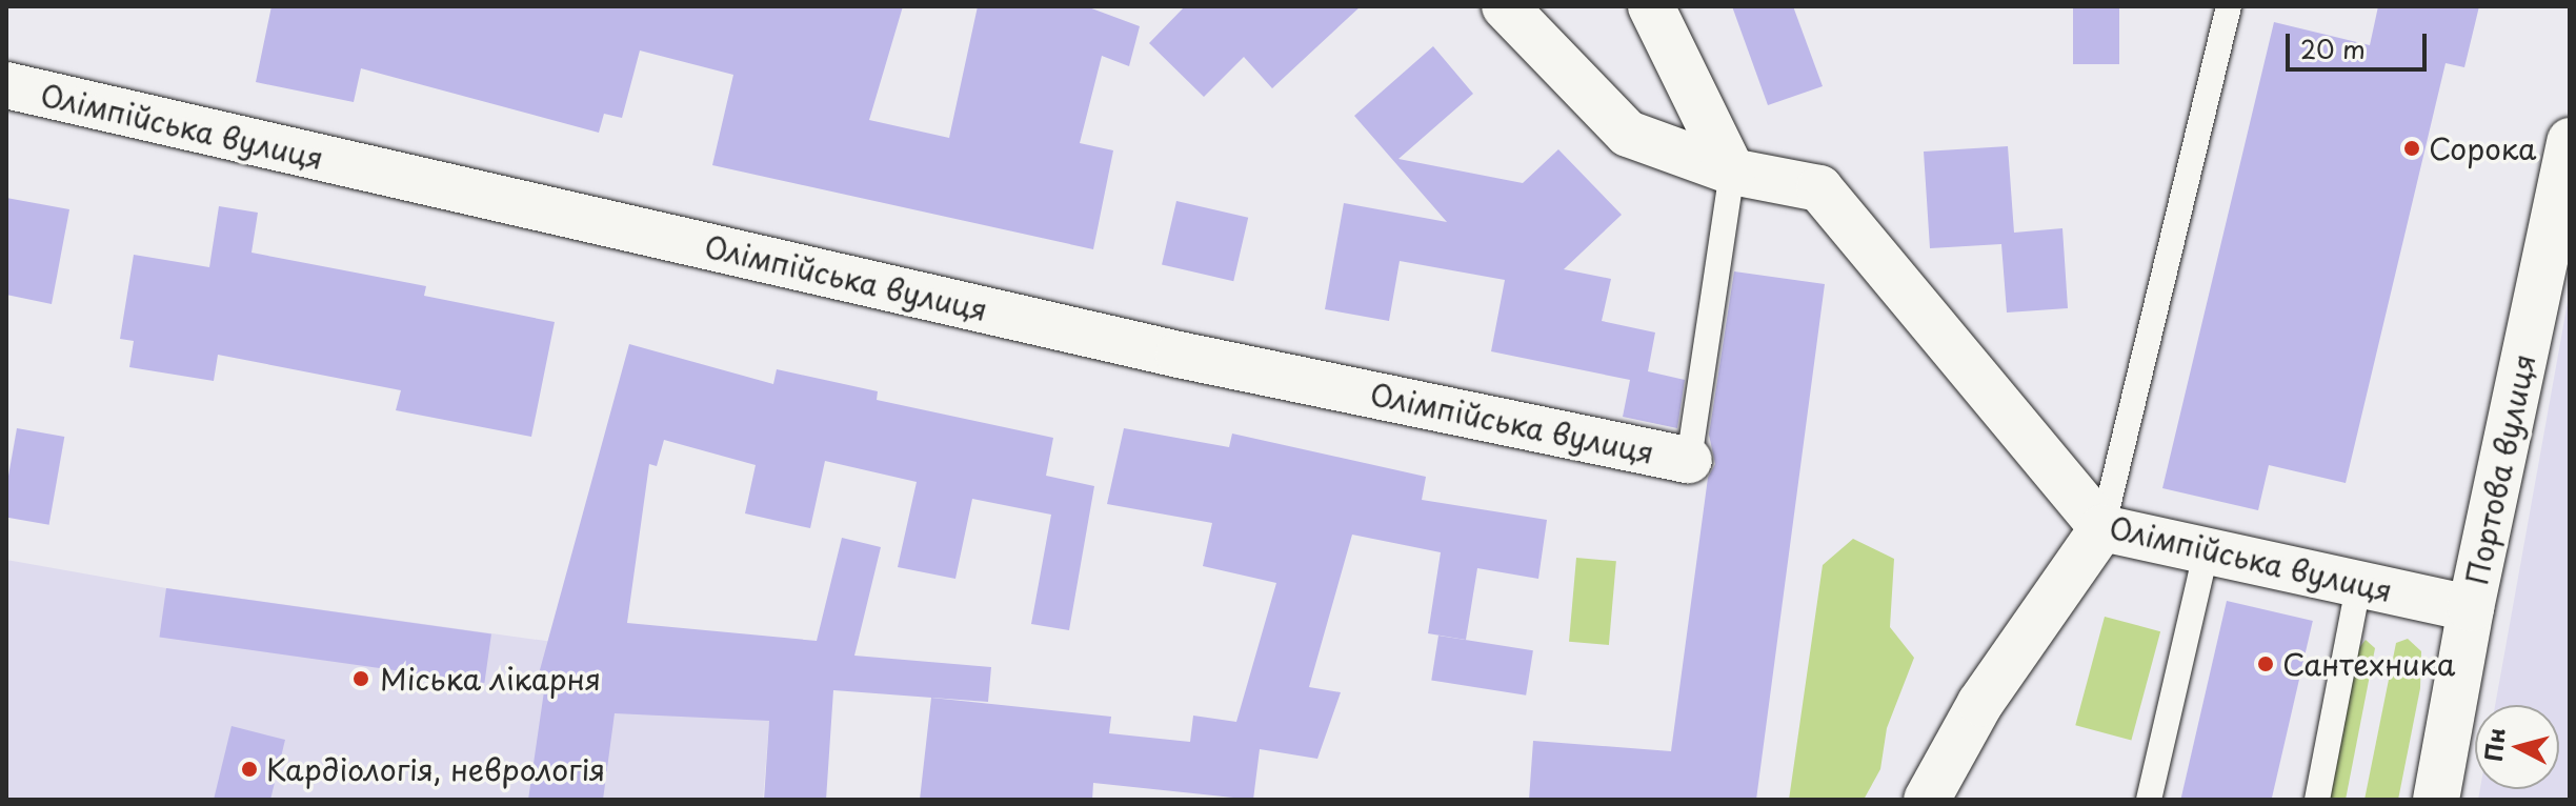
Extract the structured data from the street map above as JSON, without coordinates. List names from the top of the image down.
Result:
{
  "streets": {
    "street": ["Олімпійська вулиця", "Портова вулиця"]
  },
  "crossings": [
    ["Олімпійська вулиця", "Портова вулиця"]
  ],
  "places": [
    "Сорока",
    "Сантехника",
    "Міська лікарня",
    "Кардіологія, неврологія"
  ],
  "scale_bar": "20 m",
  "north": "left"
}
